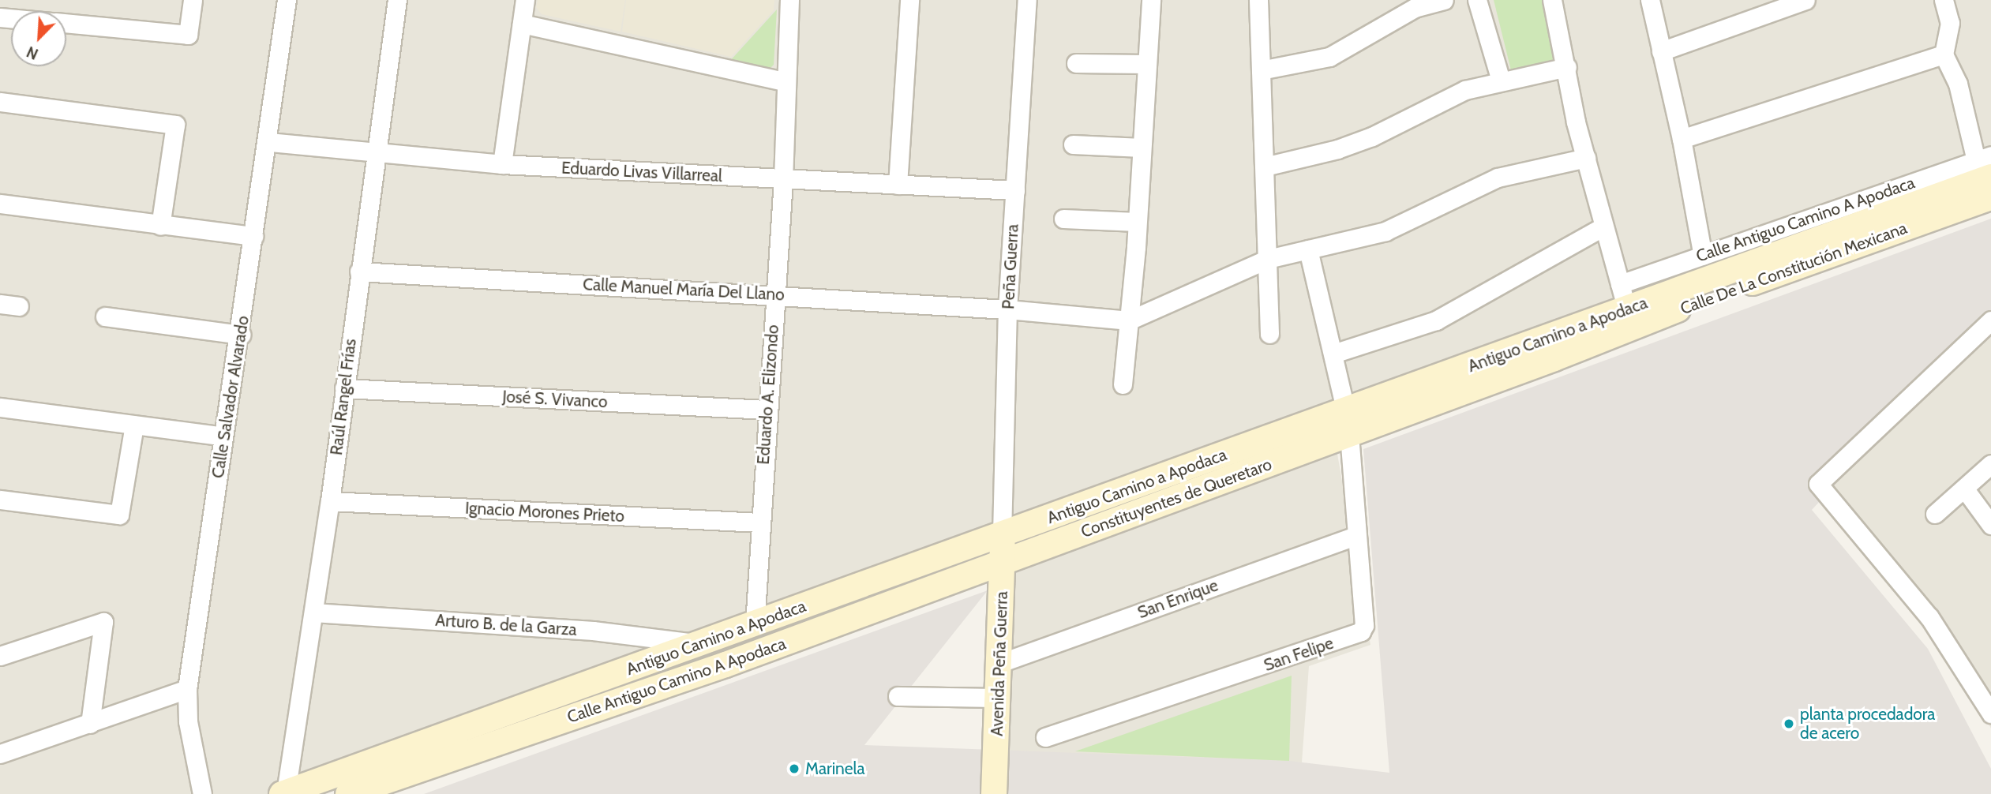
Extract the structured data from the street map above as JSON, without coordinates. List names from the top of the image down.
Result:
{
  "streets": {
    "street": [
      "Eduardo Livas Villarreal",
      "Calle Antiguo Camino A Apodaca",
      "Peña Guerra",
      "Calle De La Constitución Mexicana",
      "Calle Manuel María Del Llano",
      "Antiguo Camino a Apodaca",
      "Eduardo A. Elizondo",
      "Calle Salvador Alvarado",
      "Raúl Rangel Frías",
      "José S. Vivanco",
      "Constituyentes de Queretaro",
      "Ignacio Morones Prieto",
      "San Enrique",
      "Arturo B. de la Garza",
      "San Felipe",
      "Avenida Peña Guerra"
    ]
  },
  "crossings": [
    ["Eduardo Livas Villarreal", "Peña Guerra"],
    ["Eduardo Livas Villarreal", "Eduardo A. Elizondo"],
    ["Eduardo Livas Villarreal", "Calle Salvador Alvarado"],
    ["Eduardo Livas Villarreal", "Raúl Rangel Frías"],
    ["Calle Antiguo Camino A Apodaca", "Antiguo Camino a Apodaca"],
    ["Calle Antiguo Camino A Apodaca", "Constituyentes de Queretaro"],
    ["Calle Antiguo Camino A Apodaca", "Avenida Peña Guerra"],
    ["Peña Guerra", "Calle Manuel María Del Llano"],
    ["Peña Guerra", "Antiguo Camino a Apodaca"],
    ["Peña Guerra", "Avenida Peña Guerra"],
    ["Calle De La Constitución Mexicana", "Antiguo Camino a Apodaca"],
    ["Calle Manuel María Del Llano", "Eduardo A. Elizondo"],
    ["Calle Manuel María Del Llano", "Raúl Rangel Frías"],
    ["Antiguo Camino a Apodaca", "Eduardo A. Elizondo"],
    ["Antiguo Camino a Apodaca", "Raúl Rangel Frías"],
    ["Antiguo Camino a Apodaca", "Constituyentes de Queretaro"],
    ["Antiguo Camino a Apodaca", "Arturo B. de la Garza"],
    ["Antiguo Camino a Apodaca", "San Felipe"],
    ["Antiguo Camino a Apodaca", "Avenida Peña Guerra"],
    ["Eduardo A. Elizondo", "José S. Vivanco"],
    ["Eduardo A. Elizondo", "Ignacio Morones Prieto"],
    ["Raúl Rangel Frías", "José S. Vivanco"],
    ["Raúl Rangel Frías", "Ignacio Morones Prieto"],
    ["Raúl Rangel Frías", "Arturo B. de la Garza"],
    ["Constituyentes de Queretaro", "San Felipe"],
    ["Constituyentes de Queretaro", "Avenida Peña Guerra"],
    ["San Enrique", "San Felipe"],
    ["San Enrique", "Avenida Peña Guerra"]
  ],
  "places": ["planta procedadora de acero", "Marinela"],
  "north": "bottom left"
}
